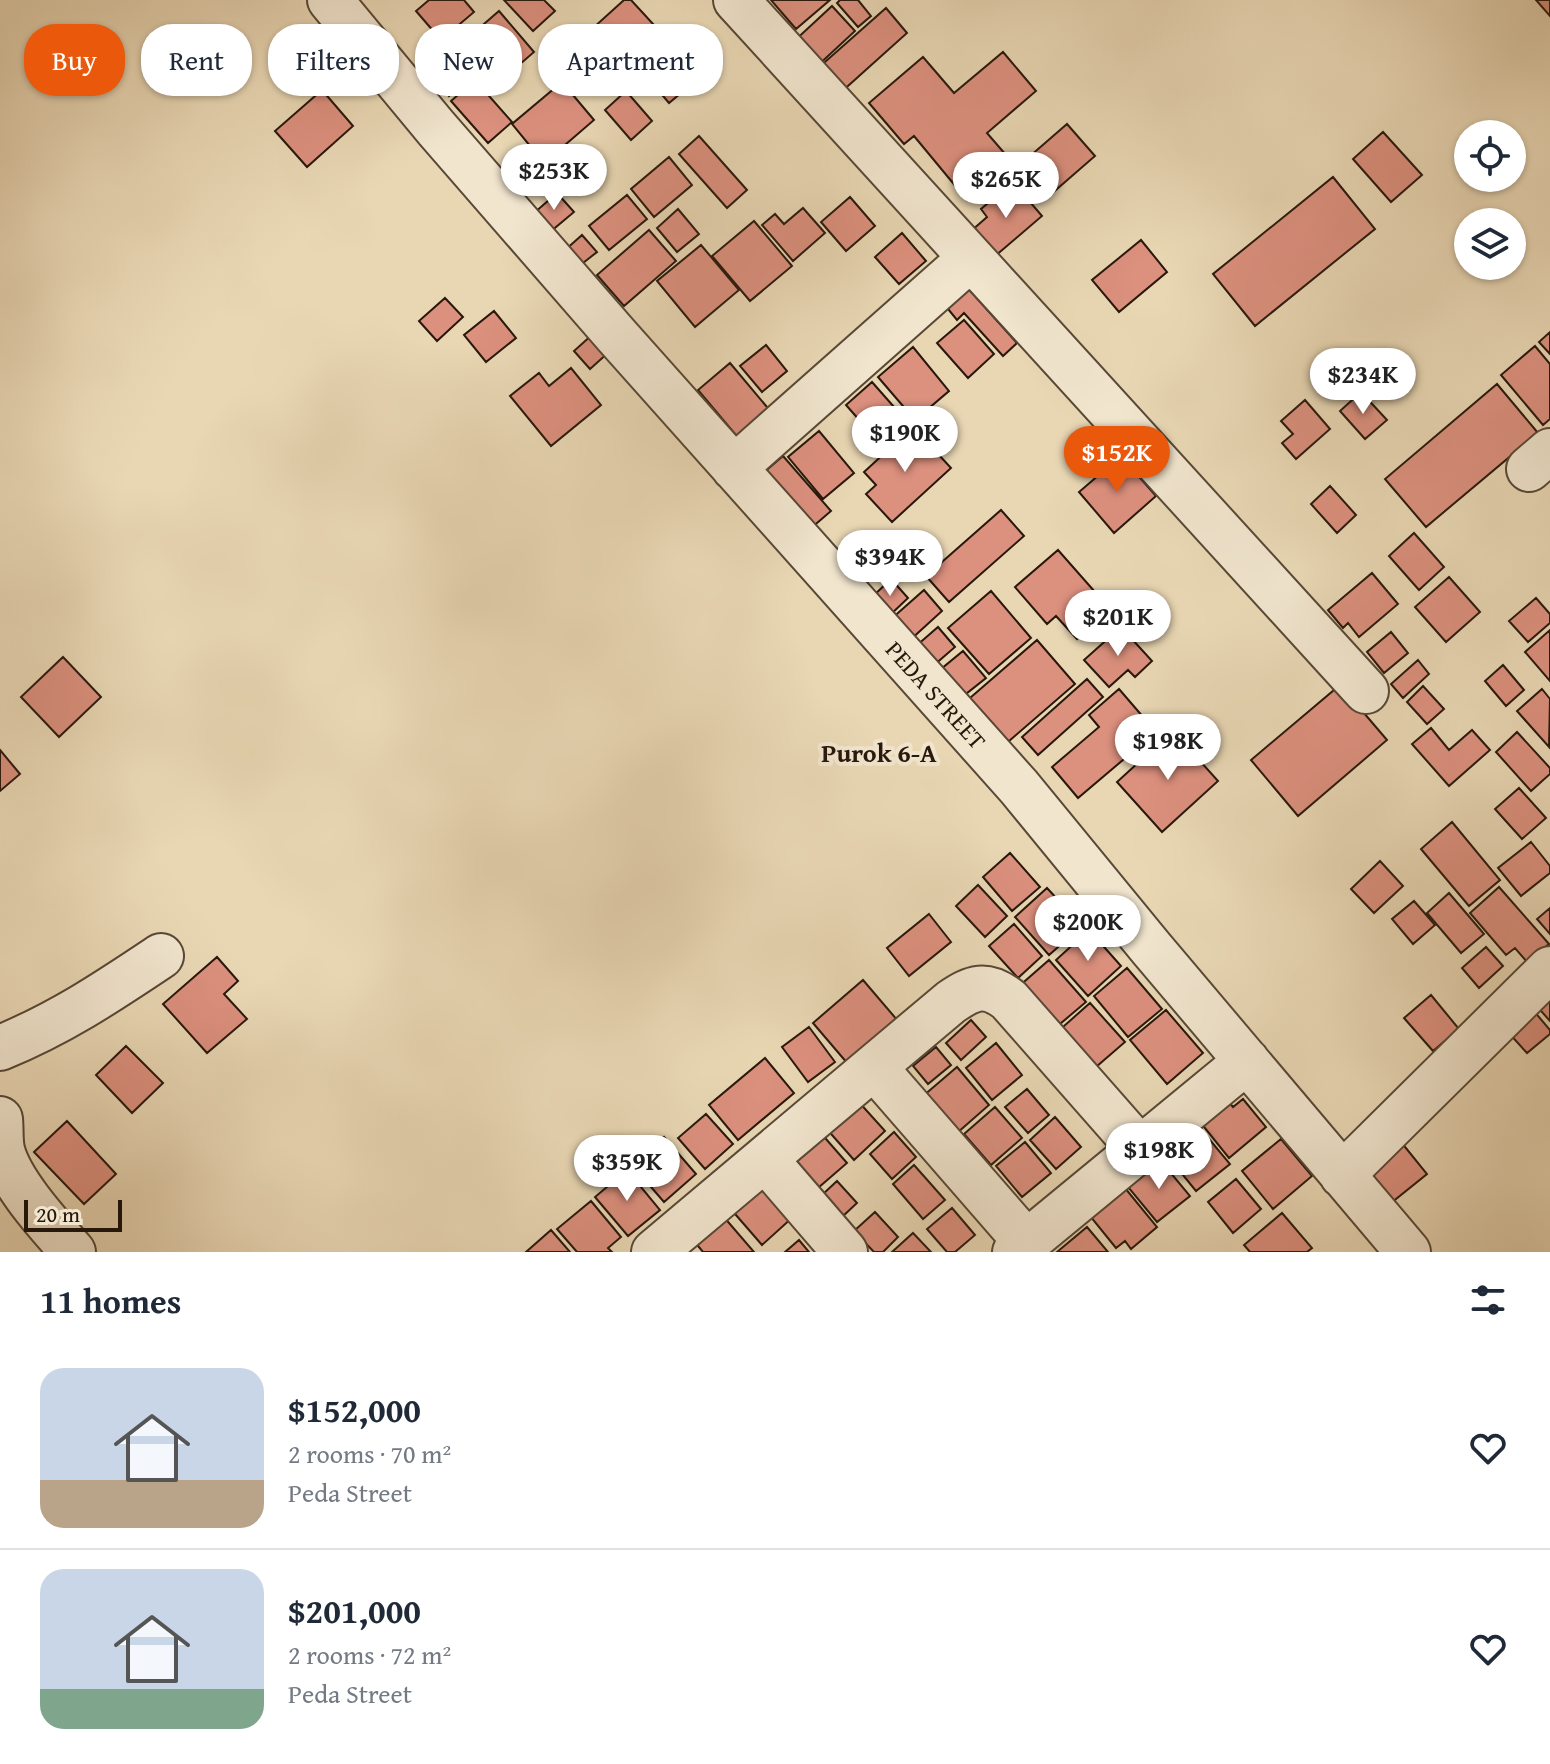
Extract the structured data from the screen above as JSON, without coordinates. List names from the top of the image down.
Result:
{
  "streets": {
    "street": ["PEDA STREET"]
  },
  "districts": ["Purok 6-A"],
  "scale_bar": "20 m",
  "page": {
    "chip": [
      "Buy",
      "Rent",
      "Filters",
      "New",
      "Apartment"
    ],
    "price": [
      "$253K",
      "$265K",
      "$234K",
      "$190K",
      "$152K",
      "$394K",
      "$201K",
      "$198K",
      "$200K",
      "$198K",
      "$359K"
    ],
    "scale": "20 m",
    "heading": "11 homes",
    "list": [
      {
        "name": "$152,000",
        "note": "2 rooms · 70 m² · Peda Street"
      },
      {
        "name": "$201,000",
        "note": "2 rooms · 72 m² · Peda Street"
      }
    ]
  }
}
